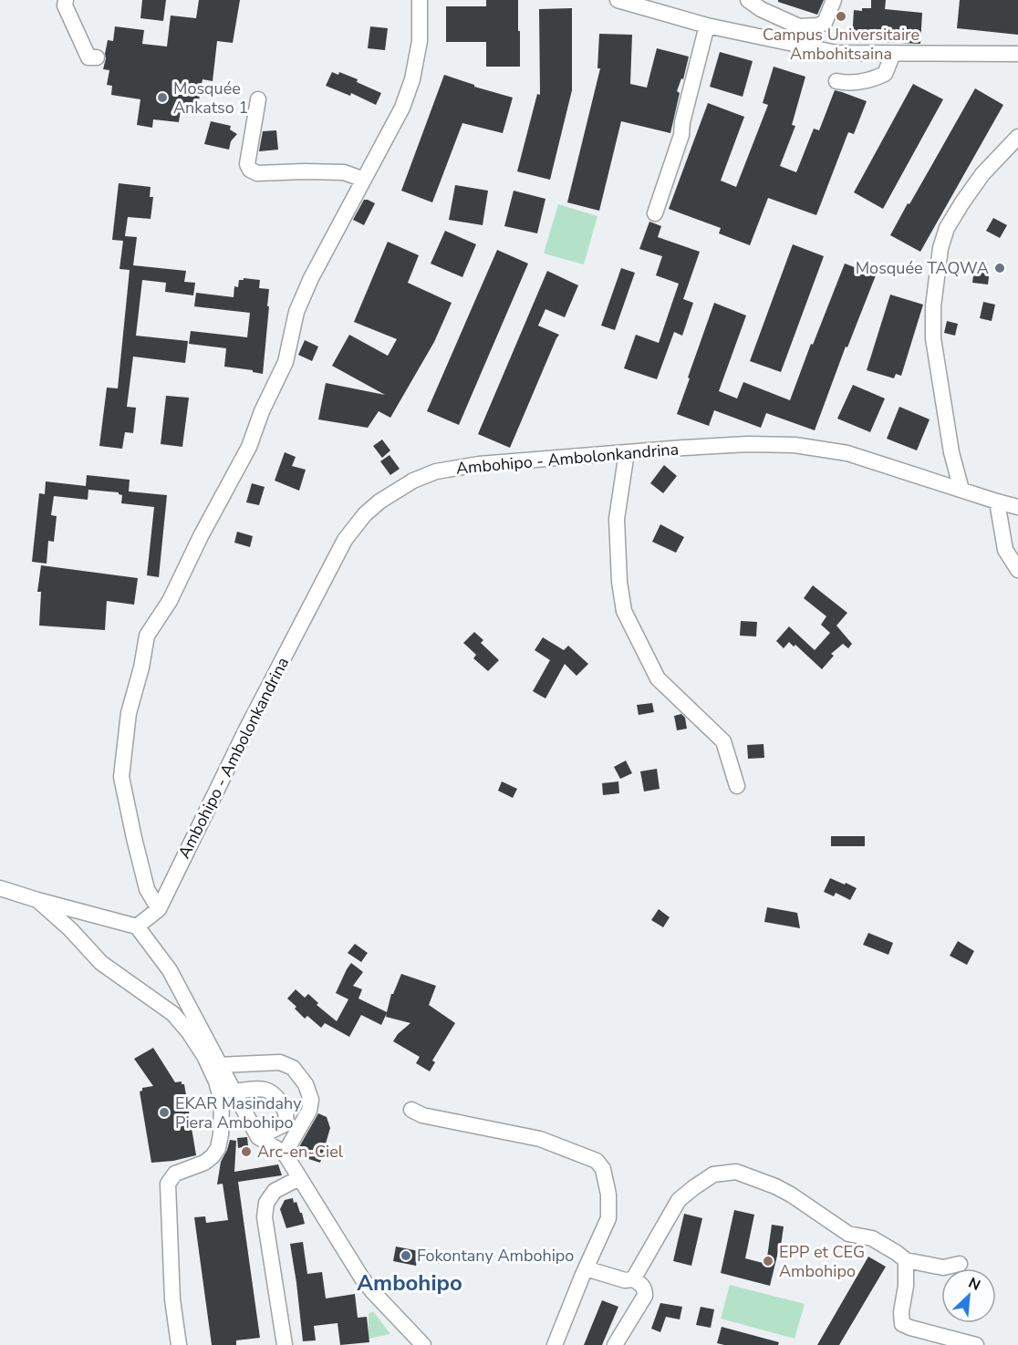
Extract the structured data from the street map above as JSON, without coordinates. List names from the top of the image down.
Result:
{
  "streets": {
    "street": ["Ambohipo - Ambolonkandrina"]
  },
  "districts": ["Ambohipo"],
  "places": [
    "Campus Universitaire Ambohitsaina",
    "Mosquée Ankatso 1",
    "Mosquée TAQWA",
    "EKAR Masindahy Piera Ambohipo",
    "Arc-en-Ciel",
    "Fokontany Ambohipo",
    "EPP et CEG Ambohipo"
  ],
  "north": "top right"
}
